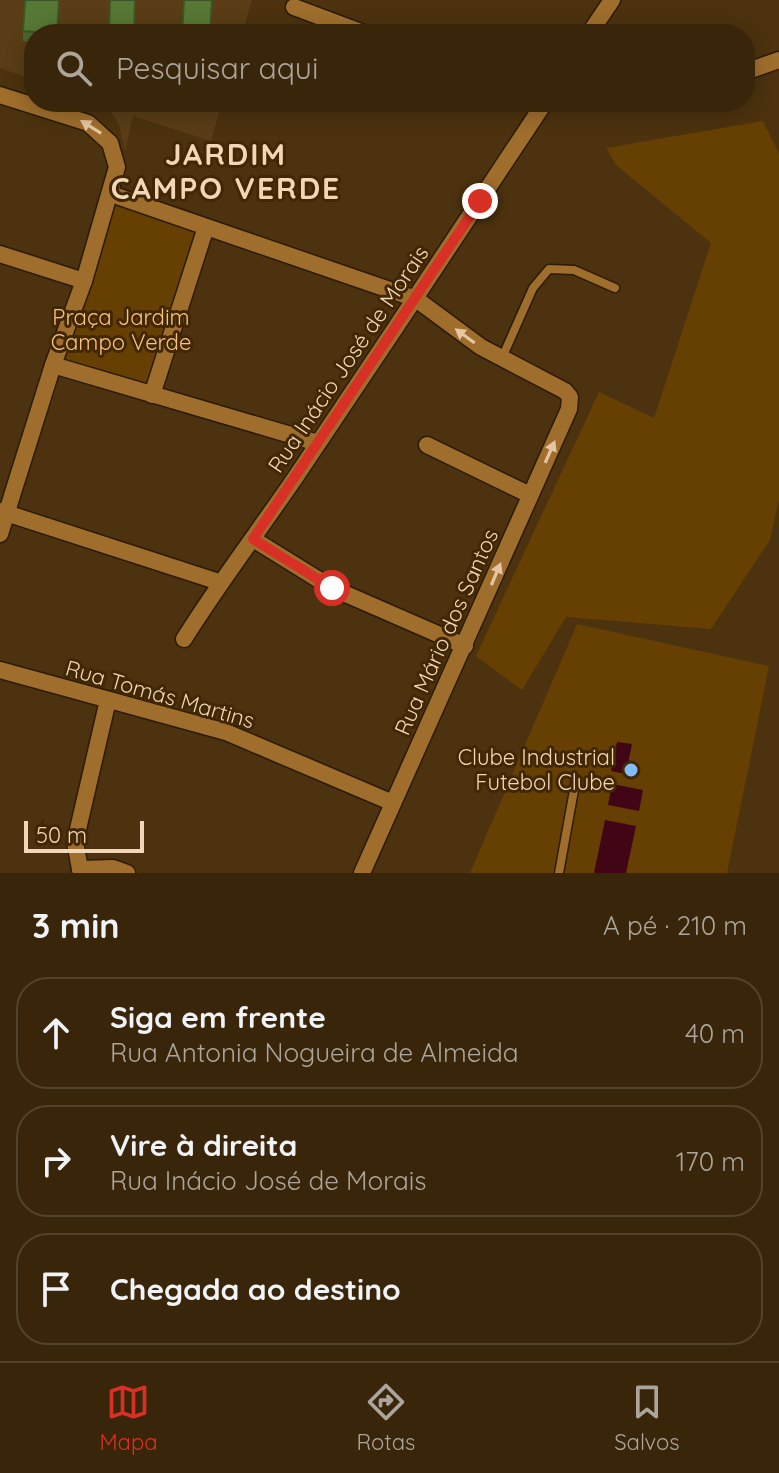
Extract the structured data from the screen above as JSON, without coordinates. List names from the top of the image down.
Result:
{
  "streets": {
    "street": ["Rua Inácio José de Morais", "Rua Mário dos Santos", "Rua Tomás Martins"]
  },
  "crossings": [
    ["Rua Mário dos Santos", "Rua Tomás Martins"]
  ],
  "one_way": ["Rua Mário dos Santos"],
  "districts": ["JARDIM CAMPO VERDE"],
  "parks": ["Praça Jardim Campo Verde"],
  "places": ["Clube Industrial Futebol Clube"],
  "scale_bar": "50 m",
  "page": {
    "search": "Pesquisar aqui",
    "scale": "50 m",
    "heading": ["3 min", "A pé · 210 m"],
    "list": [
      ["Siga em frente", "Rua Antonia Nogueira de Almeida", "40 m"],
      ["Vire à direita", "Rua Inácio José de Morais", "170 m"],
      "Chegada ao destino"
    ],
    "nav": ["Mapa", "Rotas", "Salvos"]
  }
}
